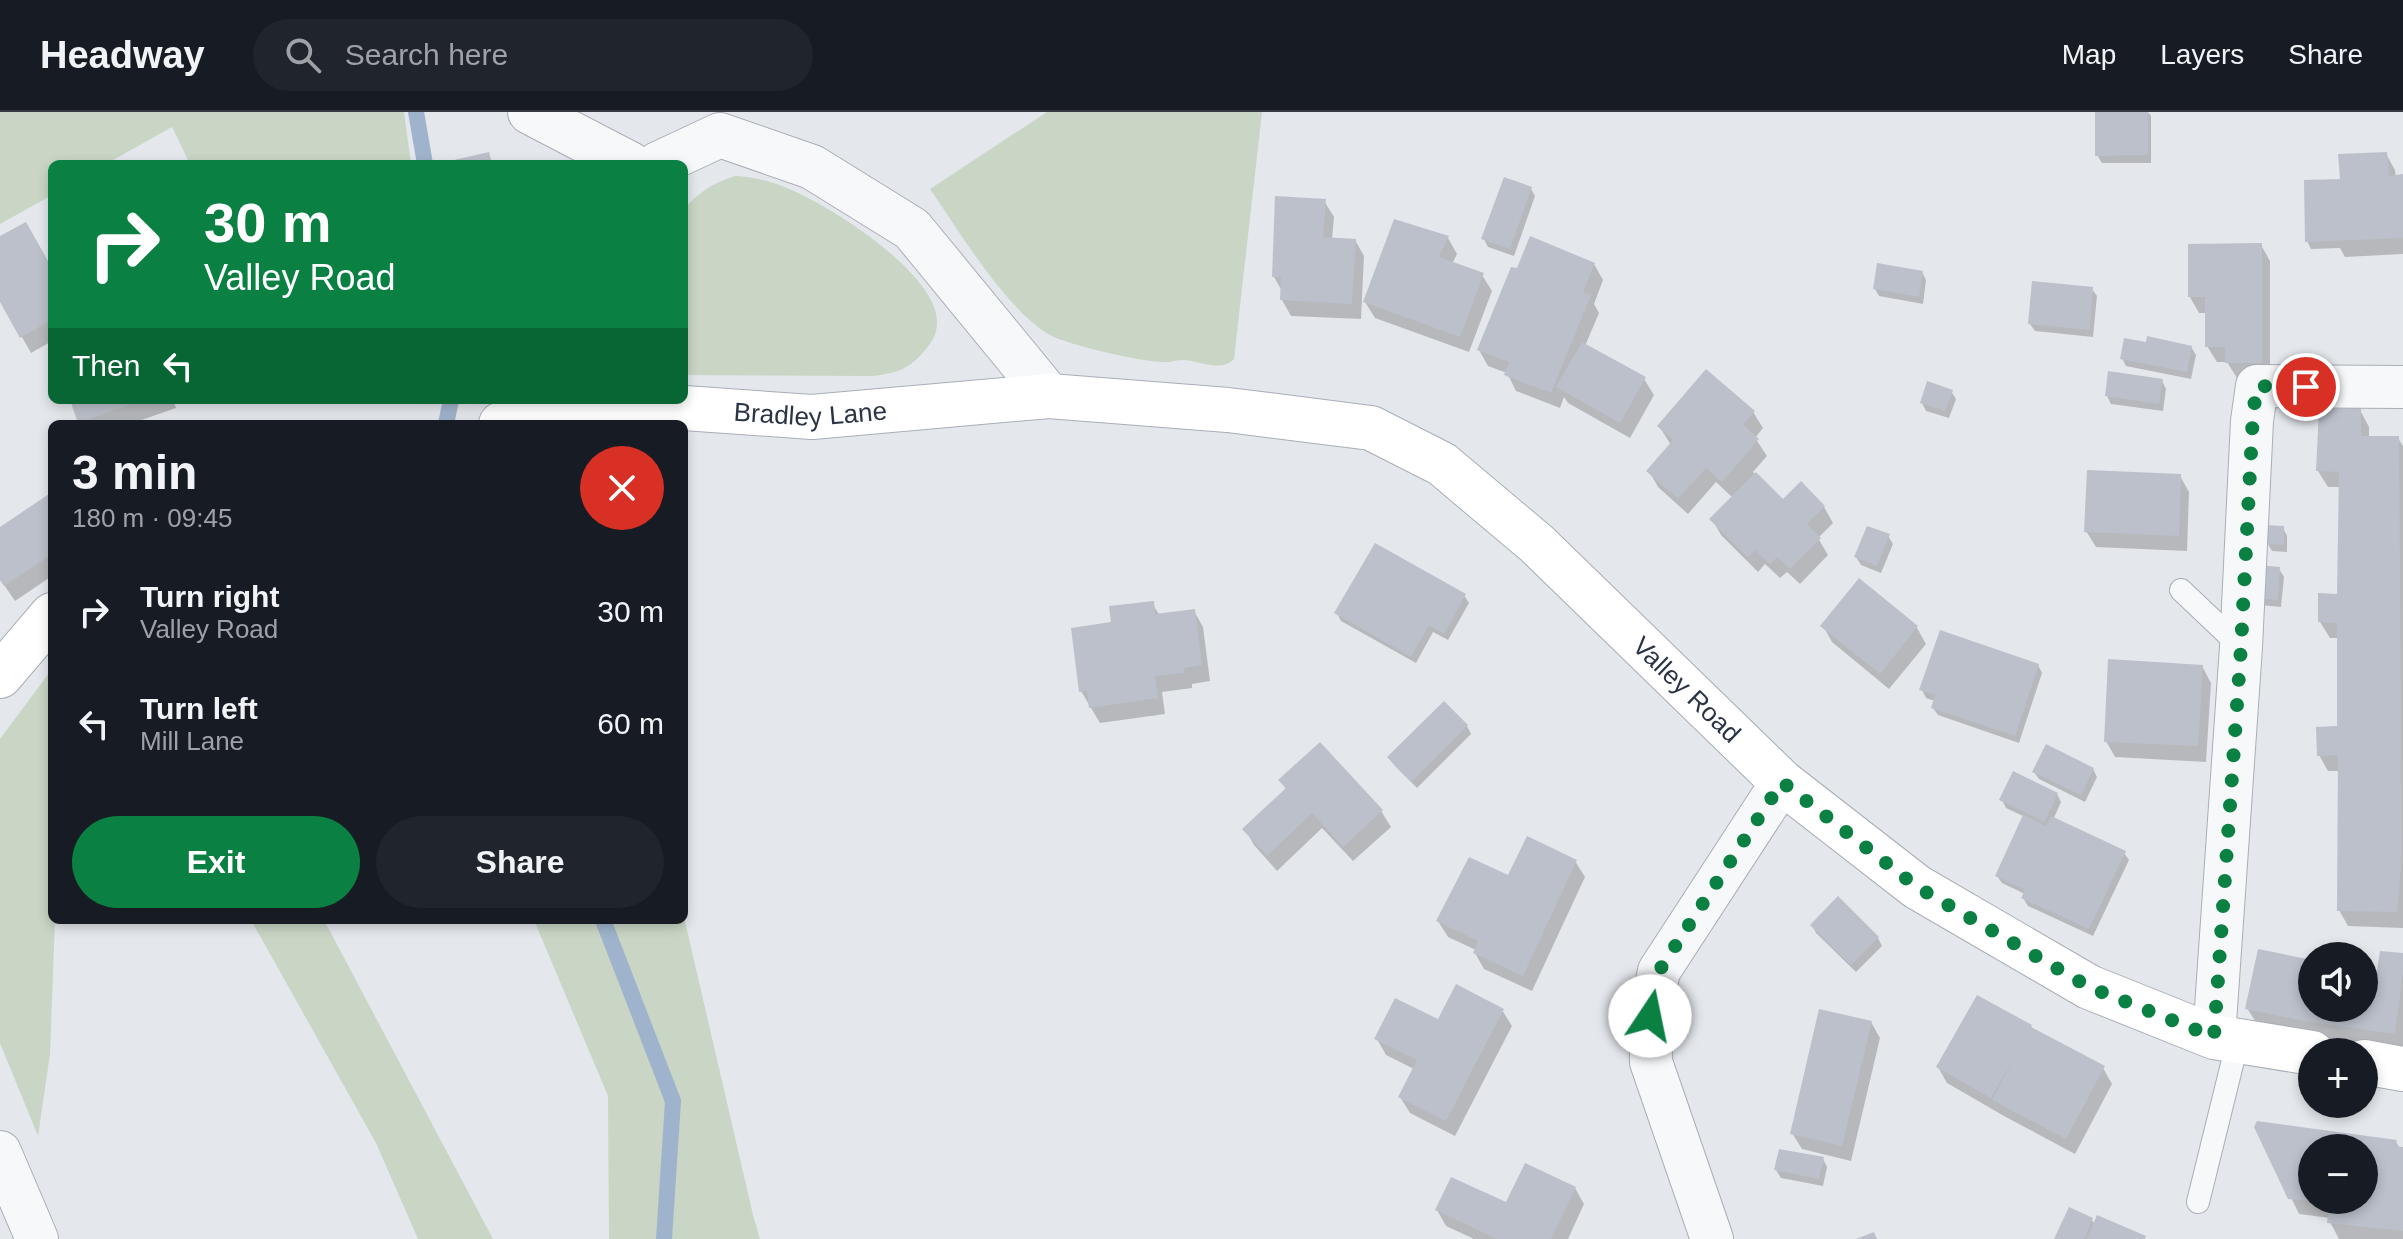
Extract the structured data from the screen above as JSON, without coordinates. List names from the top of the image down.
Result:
{
  "streets": {
    "main road": ["Bradley Lane", "Valley Road"]
  },
  "crossings": [
    ["Bradley Lane", "Valley Road"]
  ],
  "page": {
    "header": "Headway",
    "search": "Search here",
    "nav": ["Map", "Layers", "Share"],
    "turn": ["30 m", "Valley Road"],
    "then": "Then",
    "heading": ["3 min", "180 m · 09:45"],
    "list": [
      {
        "name": "Turn right",
        "note": "Valley Road",
        "value": "30 m"
      },
      {
        "name": "Turn left",
        "note": "Mill Lane",
        "value": "60 m"
      }
    ],
    "buttons": ["Exit", "Share"],
    "map_buttons": ["+", "−"]
  }
}
